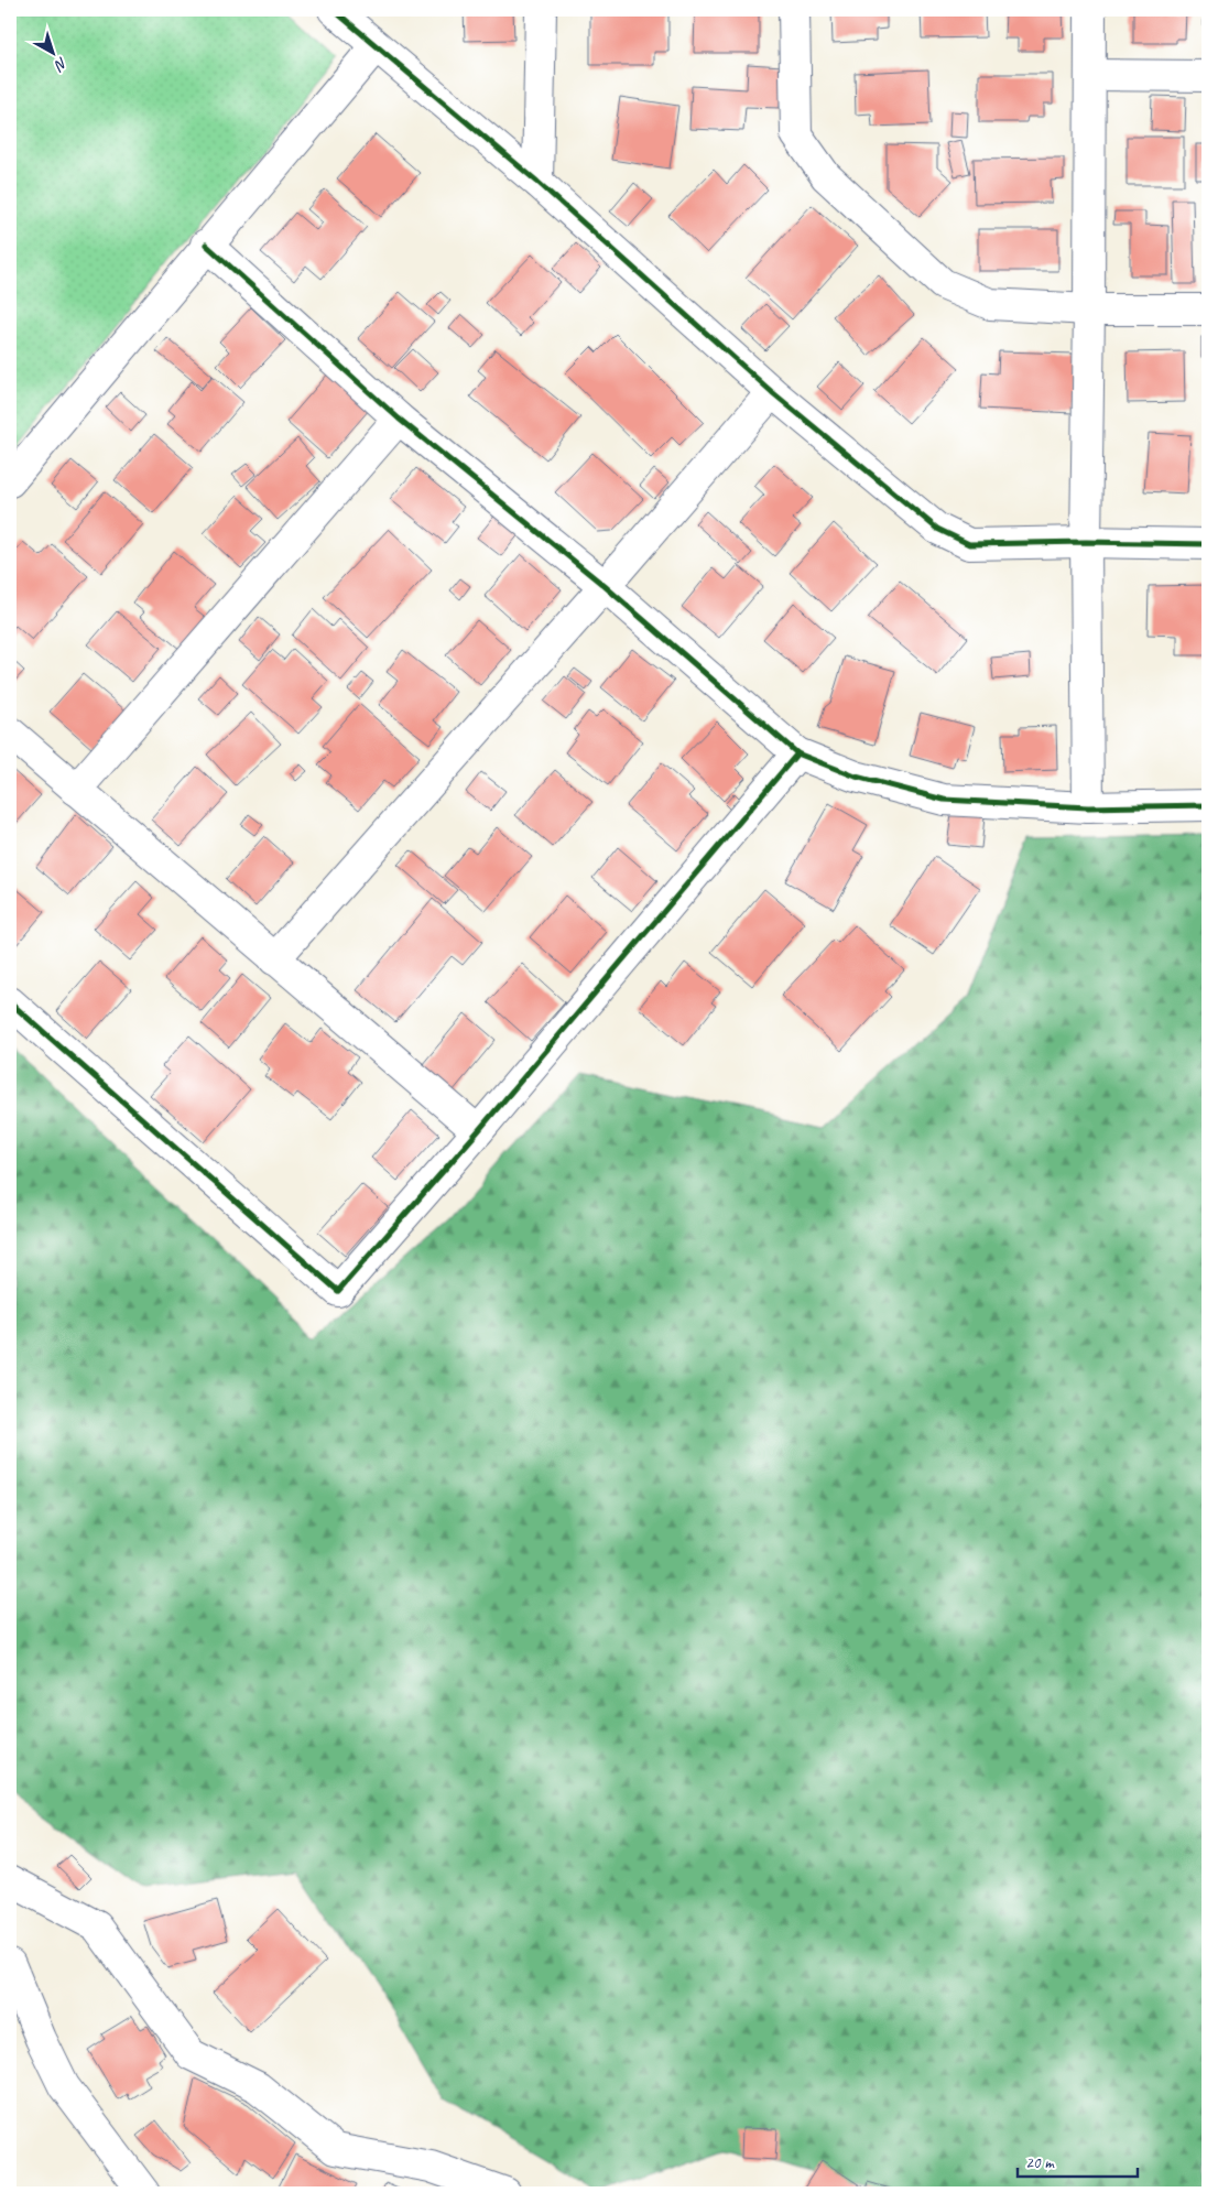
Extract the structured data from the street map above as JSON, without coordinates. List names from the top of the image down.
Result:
{
  "scale_bar": "20 m",
  "north": "bottom right"
}
